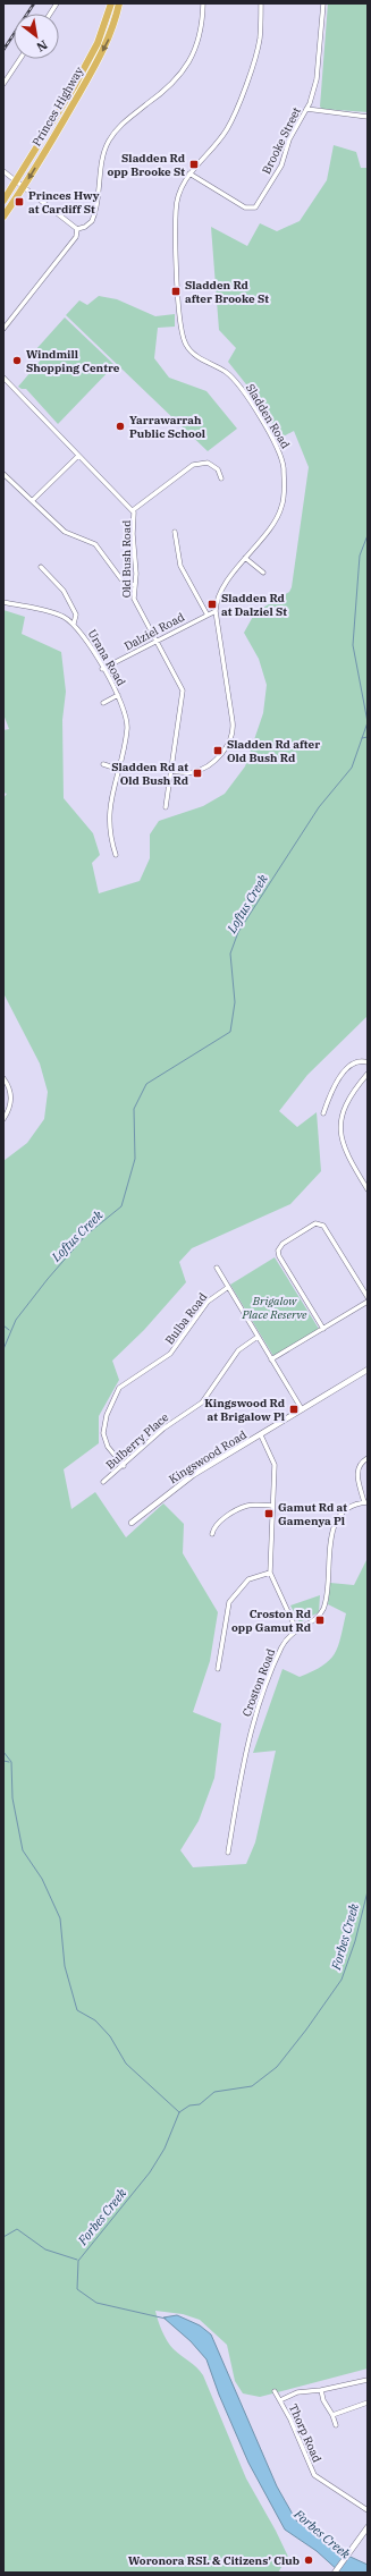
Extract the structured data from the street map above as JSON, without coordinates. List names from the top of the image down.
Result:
{
  "streets": {
    "highway": ["Princes Highway"],
    "street": [
      "Brooke Street",
      "Sladden Road",
      "Old Bush Road",
      "Dalziel Road",
      "Urana Road",
      "Bulba Road",
      "Bulberry Place",
      "Kingswood Road",
      "Croston Road",
      "Thorp Road"
    ]
  },
  "crossings": [
    ["Brooke Street", "Sladden Road"],
    ["Sladden Road", "Old Bush Road"],
    ["Sladden Road", "Dalziel Road"],
    ["Old Bush Road", "Dalziel Road"],
    ["Dalziel Road", "Urana Road"],
    ["Bulba Road", "Bulberry Place"]
  ],
  "water": ["Loftus Creek", "Forbes Creek"],
  "parks": ["Brigalow Place Reserve"],
  "places": {
    "transit": [
      "Sladden Rd opp Brooke St",
      "Princes Hwy at Cardiff St",
      "Sladden Rd after Brooke St",
      "Sladden Rd at Dalziel St",
      "Sladden Rd after Old Bush Rd",
      "Sladden Rd at Old Bush Rd",
      "Kingswood Rd at Brigalow Pl",
      "Gamut Rd at Gamenya Pl",
      "Croston Rd opp Gamut Rd"
    ],
    "other": ["Windmill Shopping Centre", "Yarrawarrah Public School", "Woronora RSL & Citizens’ Club"]
  },
  "north": "bottom right"
}
